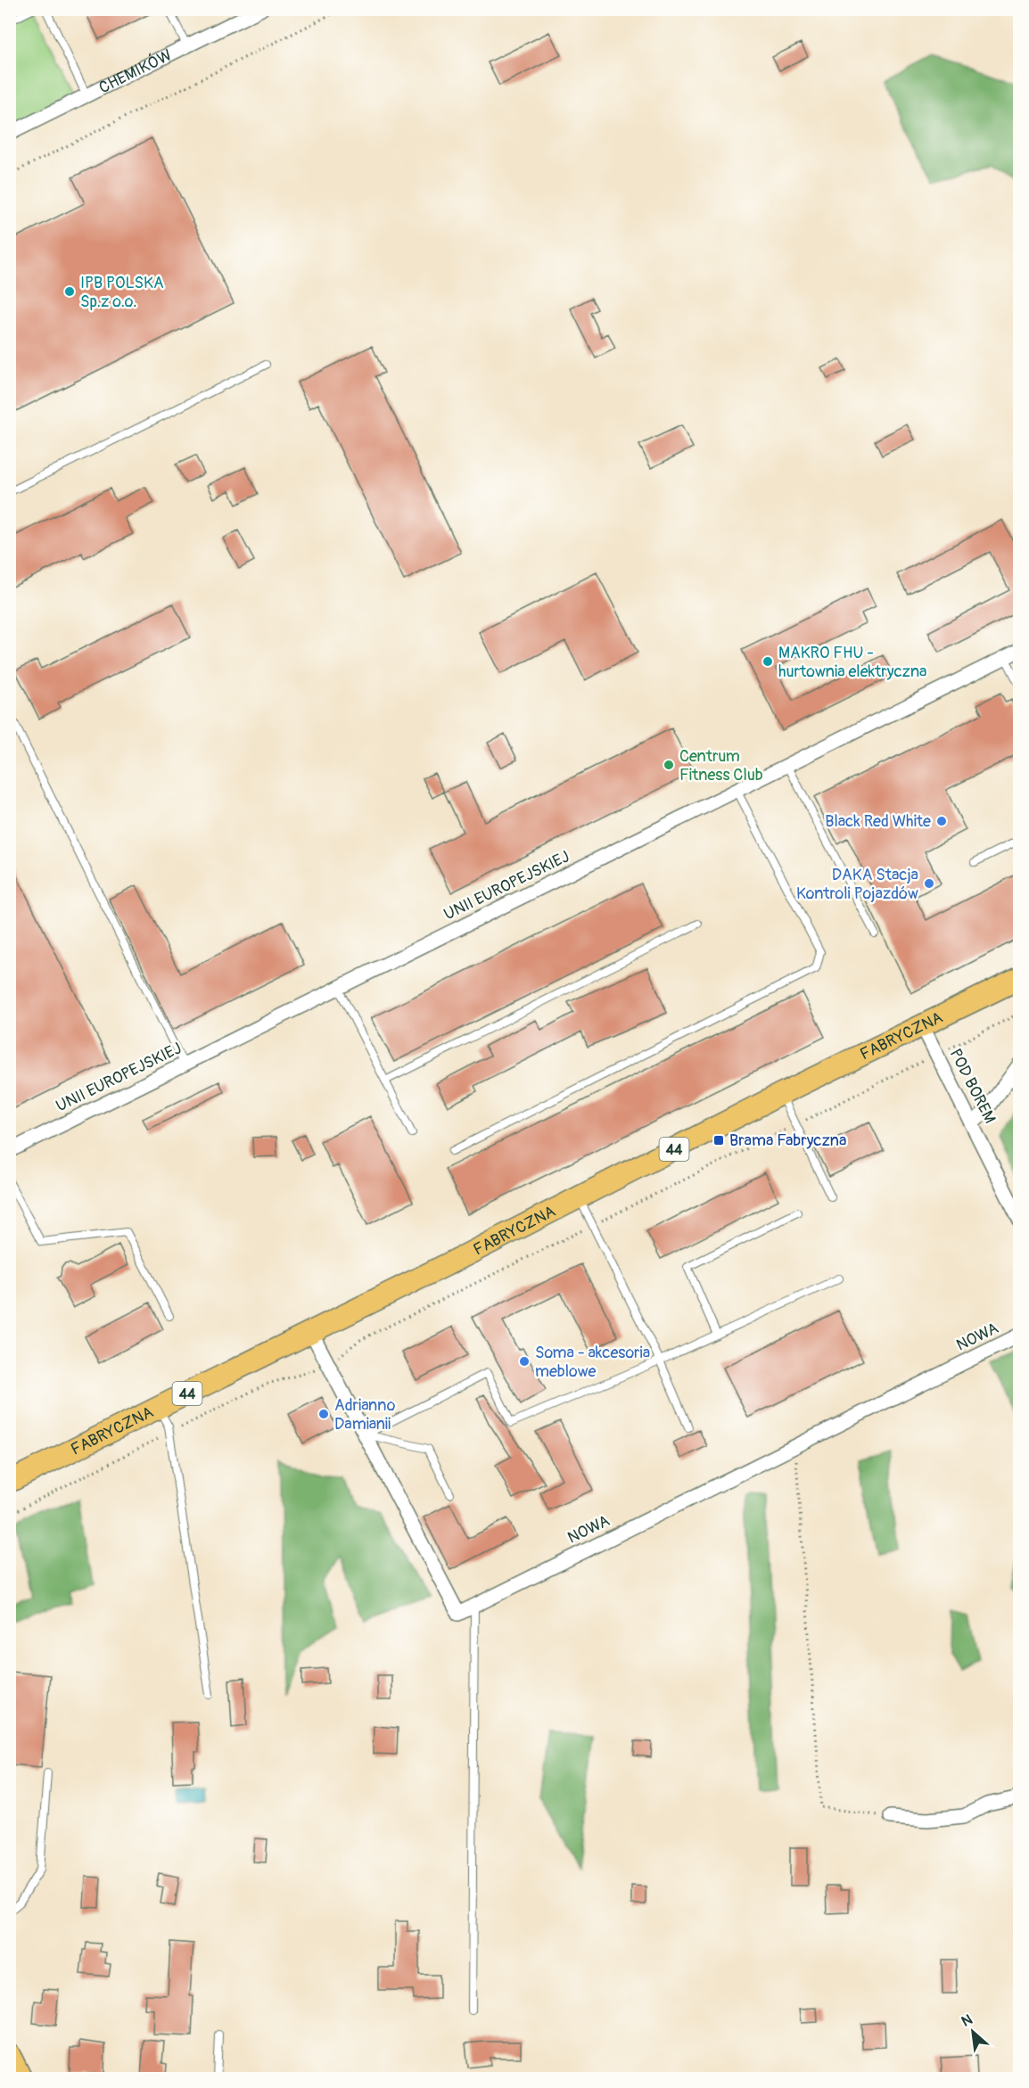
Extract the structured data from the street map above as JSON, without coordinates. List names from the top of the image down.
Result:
{
  "streets": {
    "main road": ["FABRYCZNA", "44"],
    "street": [
      "CHEMIKÓW",
      "UNII EUROPEJSKIEJ",
      "POD BOREM",
      "NOWA"
    ]
  },
  "crossings": [
    ["FABRYCZNA", "POD BOREM"],
    ["FABRYCZNA", "NOWA"]
  ],
  "places": {
    "other": [
      "IPB POLSKA Sp.z o.o.",
      "MAKRO FHU - hurtownia elektryczna",
      "Centrum Fitness Club",
      "Black Red White",
      "DAKA Stacja Kontroli Pojazdów",
      "Soma - akcesoria meblowe",
      "Adrianno Damianii"
    ],
    "transit": ["Brama Fabryczna"]
  },
  "north": "top left"
}
